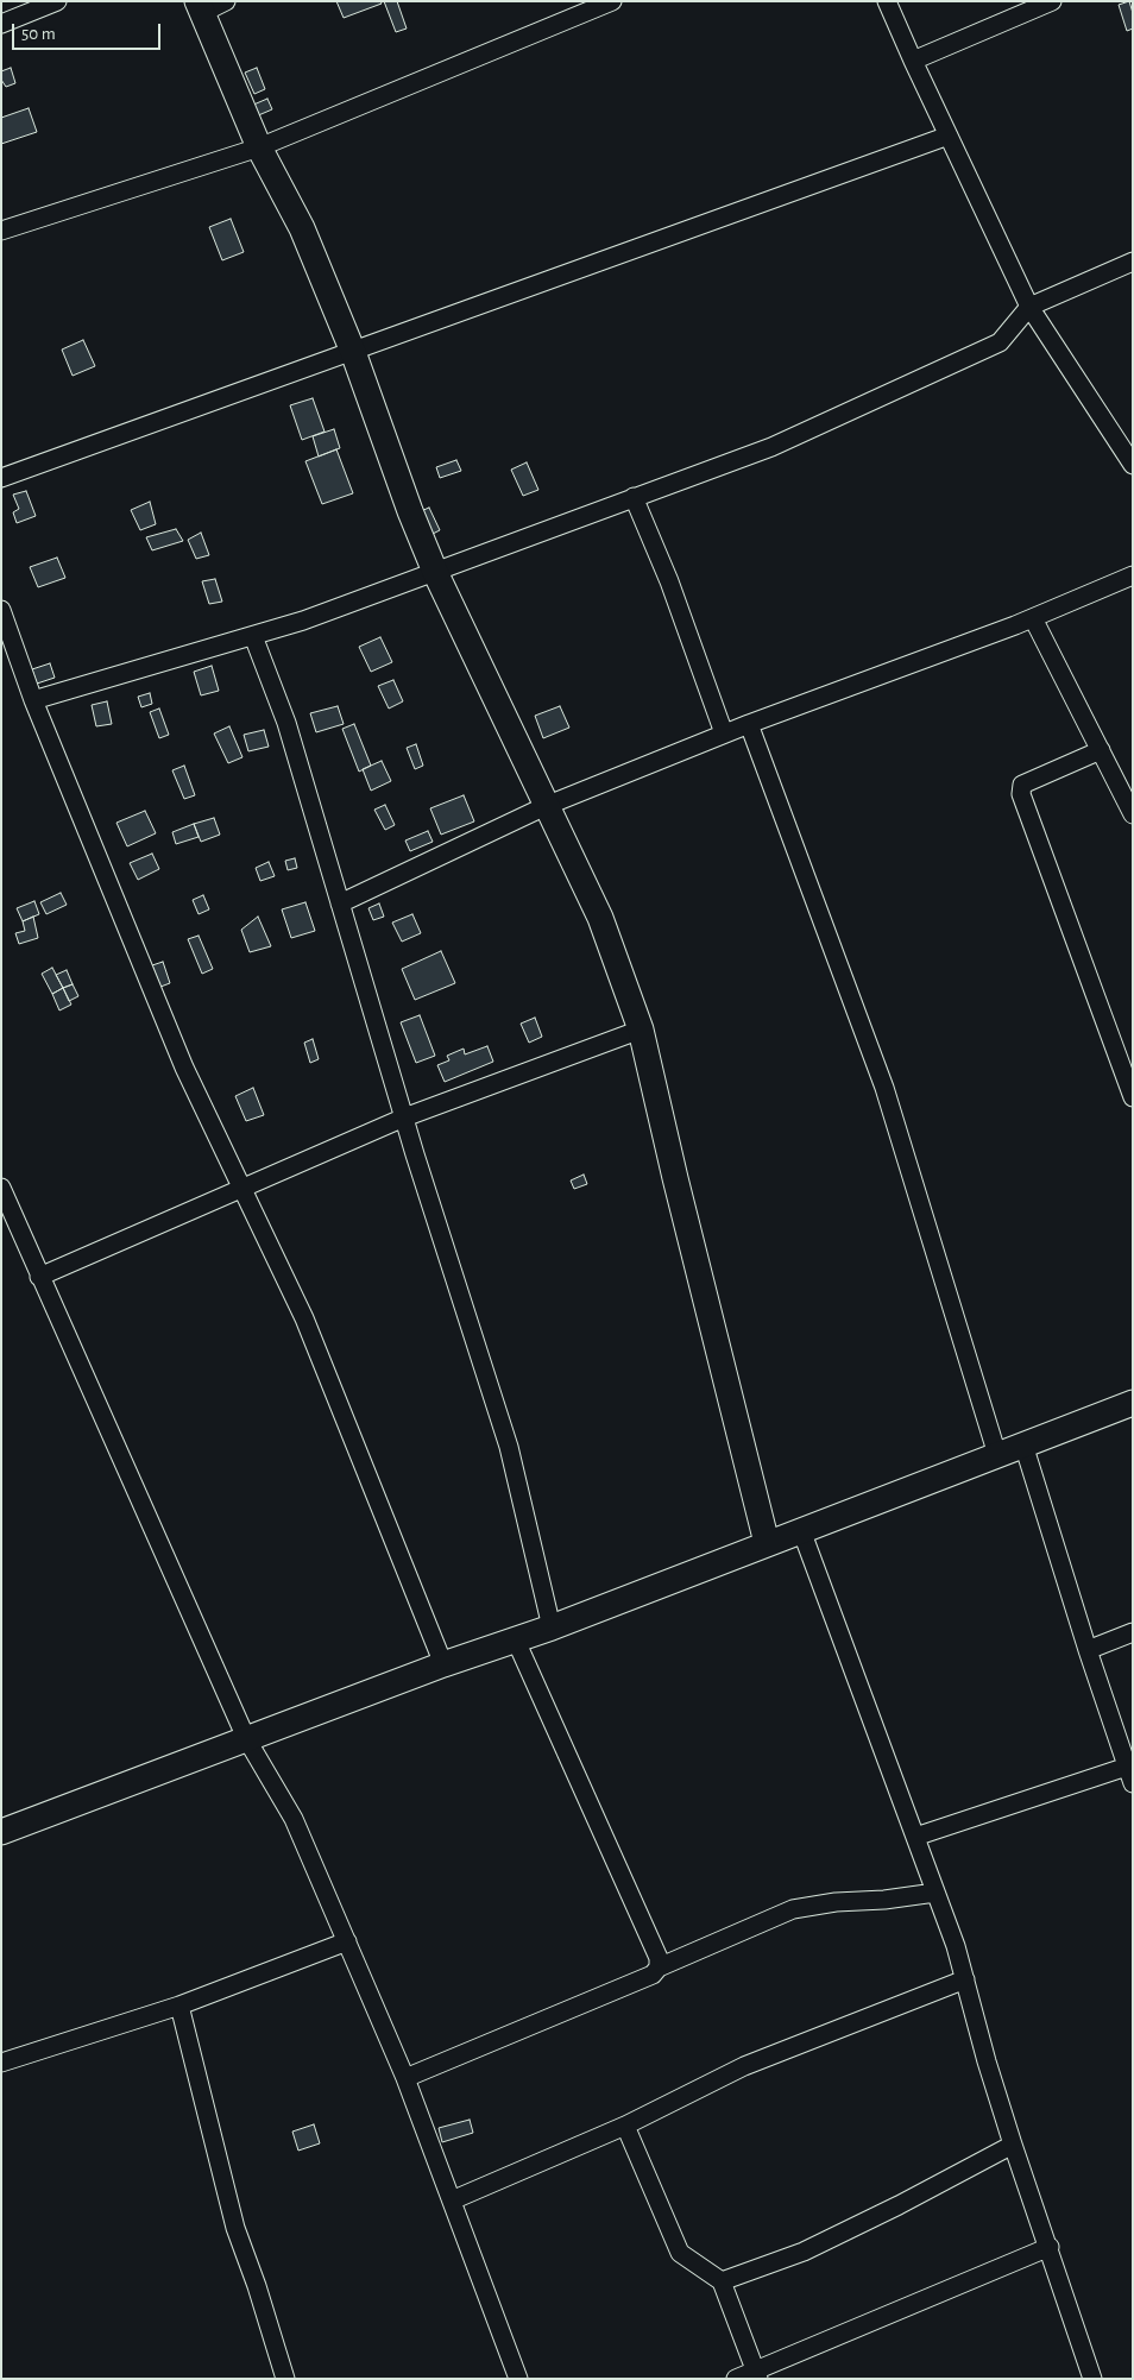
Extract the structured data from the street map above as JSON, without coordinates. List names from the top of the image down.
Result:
{
  "scale_bar": "50 m"
}
